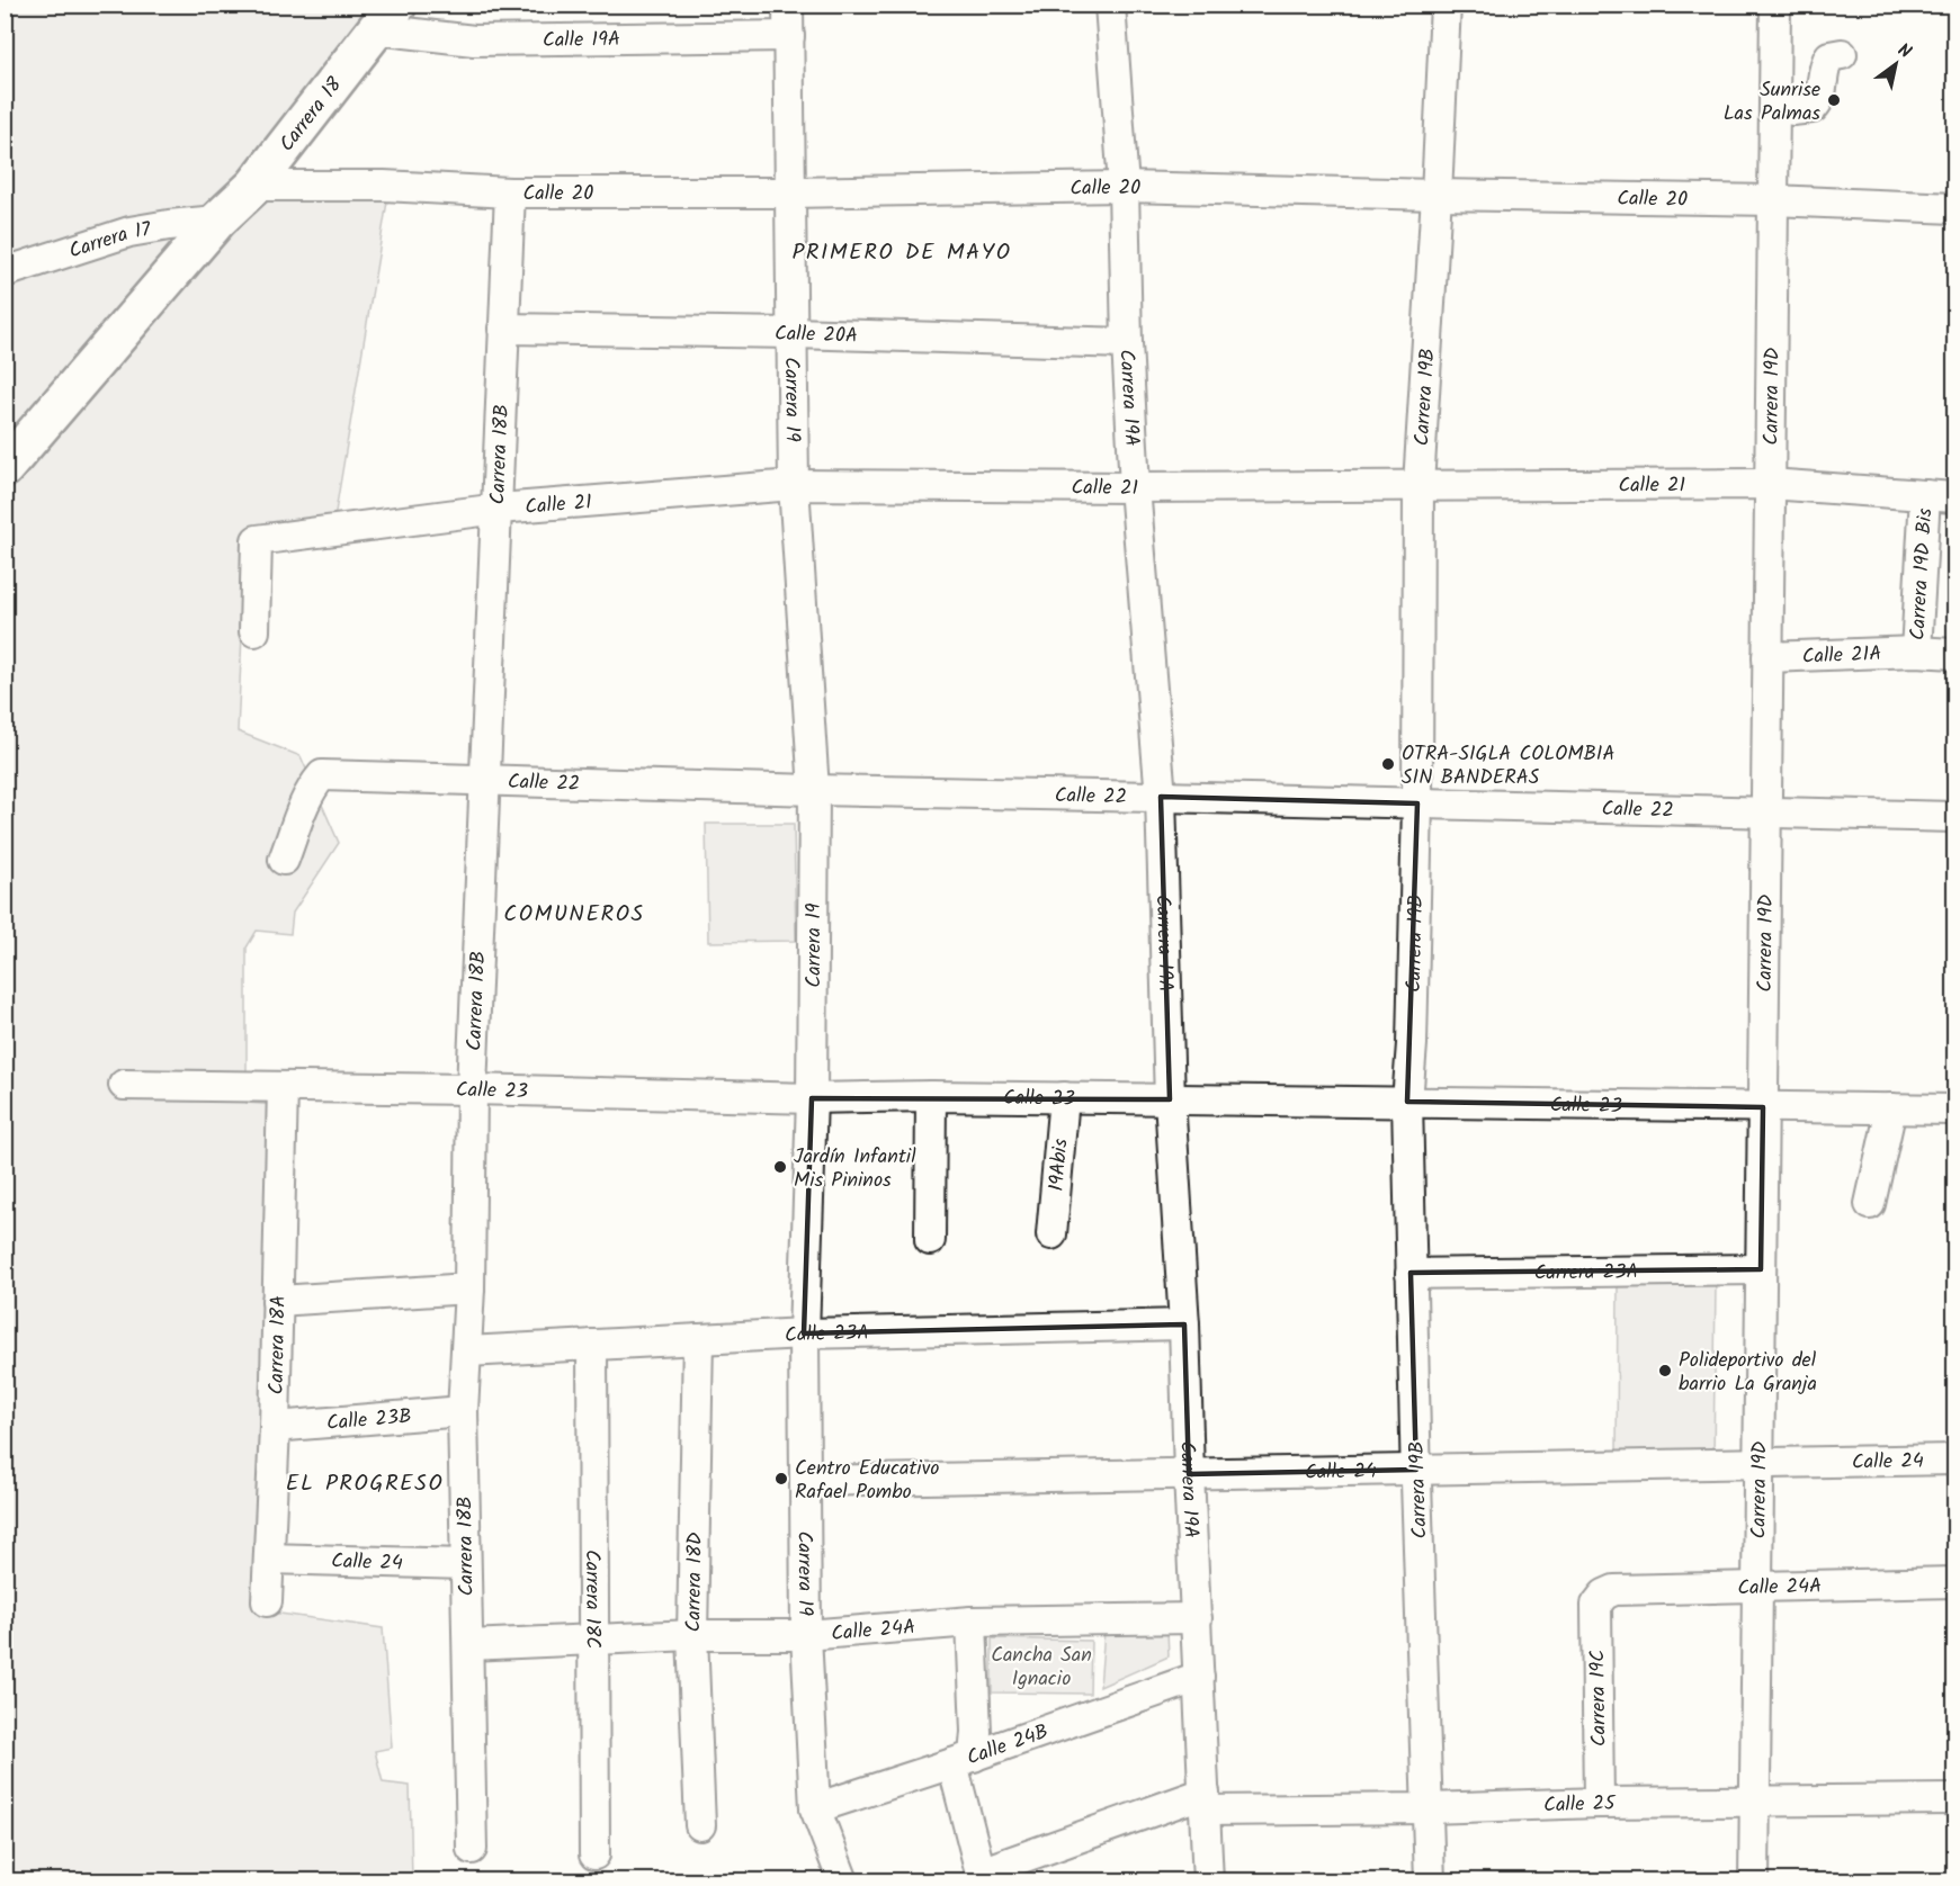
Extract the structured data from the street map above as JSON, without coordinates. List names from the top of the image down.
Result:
{
  "streets": {
    "main road": ["Carrera 18"],
    "street": [
      "Calle 19A",
      "Calle 20",
      "Carrera 17",
      "Calle 20A",
      "Carrera 19B",
      "Carrera 19D",
      "Carrera 19A",
      "Carrera 19",
      "Carrera 18B",
      "Calle 21",
      "Carrera 19D Bis",
      "Calle 21A",
      "Calle 22",
      "Calle 23",
      "19Abis",
      "Carrera 23A",
      "Calle 23A",
      "Carrera 18A",
      "Calle 23B",
      "Calle 24",
      "Carrera 18D",
      "Calle 24A",
      "Carrera 18C",
      "Carrera 19C",
      "Calle 24B",
      "Calle 25"
    ]
  },
  "crossings": [
    ["Calle 19A", "Carrera 18"],
    ["Calle 19A", "Carrera 19"],
    ["Carrera 18", "Calle 20"],
    ["Carrera 18", "Carrera 17"],
    ["Calle 20", "Carrera 19B"],
    ["Calle 20", "Carrera 19D"],
    ["Calle 20", "Carrera 19A"],
    ["Calle 20", "Carrera 19"],
    ["Calle 20", "Carrera 18B"],
    ["Calle 20A", "Carrera 19A"],
    ["Calle 20A", "Carrera 19"],
    ["Calle 20A", "Carrera 18B"],
    ["Carrera 19B", "Calle 21"],
    ["Carrera 19B", "Calle 22"],
    ["Carrera 19B", "Calle 23"],
    ["Carrera 19B", "Carrera 23A"],
    ["Carrera 19B", "Calle 24"],
    ["Carrera 19B", "Calle 25"],
    ["Carrera 19D", "Calle 21"],
    ["Carrera 19D", "Calle 21A"],
    ["Carrera 19D", "Calle 22"],
    ["Carrera 19D", "Calle 23"],
    ["Carrera 19D", "Carrera 23A"],
    ["Carrera 19D", "Calle 24"],
    ["Carrera 19D", "Calle 24A"],
    ["Carrera 19D", "Calle 25"],
    ["Carrera 19A", "Calle 21"],
    ["Carrera 19A", "Calle 22"],
    ["Carrera 19A", "Calle 23"],
    ["Carrera 19A", "Calle 23A"],
    ["Carrera 19A", "Calle 24"],
    ["Carrera 19A", "Calle 24A"],
    ["Carrera 19A", "Calle 24B"],
    ["Carrera 19A", "Calle 25"],
    ["Carrera 19", "Calle 21"],
    ["Carrera 19", "Calle 22"],
    ["Carrera 19", "Calle 23"],
    ["Carrera 19", "Calle 23A"],
    ["Carrera 19", "Calle 24"],
    ["Carrera 19", "Calle 24A"],
    ["Carrera 19", "Calle 24B"],
    ["Carrera 18B", "Calle 21"],
    ["Carrera 18B", "Calle 22"],
    ["Carrera 18B", "Calle 23"],
    ["Carrera 18B", "Calle 23A"],
    ["Carrera 18B", "Calle 23B"],
    ["Carrera 18B", "Calle 24"],
    ["Carrera 18B", "Calle 24A"],
    ["Calle 21", "Carrera 19D Bis"],
    ["Carrera 19D Bis", "Calle 21A"],
    ["Calle 23", "19Abis"],
    ["Calle 23", "Carrera 18A"],
    ["Calle 23A", "Carrera 18D"],
    ["Calle 23A", "Carrera 18C"],
    ["Carrera 18A", "Calle 23B"],
    ["Carrera 18A", "Calle 24"],
    ["Carrera 18D", "Calle 24A"],
    ["Calle 24A", "Carrera 18C"],
    ["Calle 24A", "Carrera 19C"],
    ["Carrera 19C", "Calle 25"]
  ],
  "districts": ["PRIMERO DE MAYO", "COMUNEROS", "EL PROGRESO"],
  "parks": ["Cancha San Ignacio"],
  "places": [
    "Sunrise Las Palmas",
    "OTRA-SIGLA COLOMBIA SIN BANDERAS",
    "Jardín Infantil Mis Pininos",
    "Polideportivo del barrio La Granja",
    "Centro Educativo Rafael Pombo"
  ],
  "north": "top right"
}
